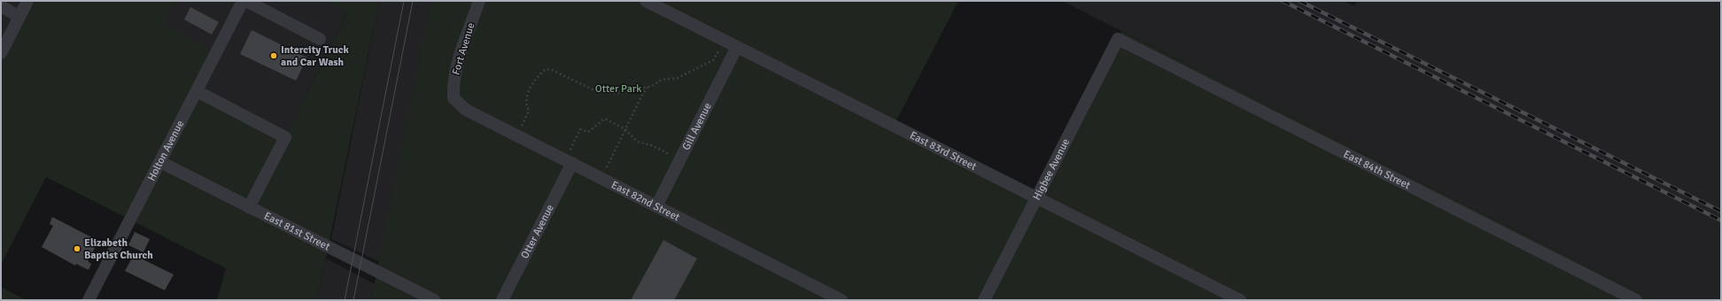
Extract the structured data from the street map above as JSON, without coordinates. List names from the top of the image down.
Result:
{
  "streets": {
    "street": [
      "Fort Avenue",
      "Gill Avenue",
      "Holton Avenue",
      "East 83rd Street",
      "Higbee Avenue",
      "East 84th Street",
      "East 82nd Street",
      "East 81st Street",
      "Otter Avenue"
    ]
  },
  "crossings": [
    ["Fort Avenue", "East 82nd Street"],
    ["Gill Avenue", "East 83rd Street"],
    ["Gill Avenue", "East 82nd Street"],
    ["Holton Avenue", "East 81st Street"],
    ["East 83rd Street", "Higbee Avenue"],
    ["Higbee Avenue", "East 84th Street"],
    ["East 82nd Street", "Otter Avenue"]
  ],
  "parks": ["Otter Park"],
  "places": ["Intercity Truck and Car Wash", "Elizabeth Baptist Church"]
}
